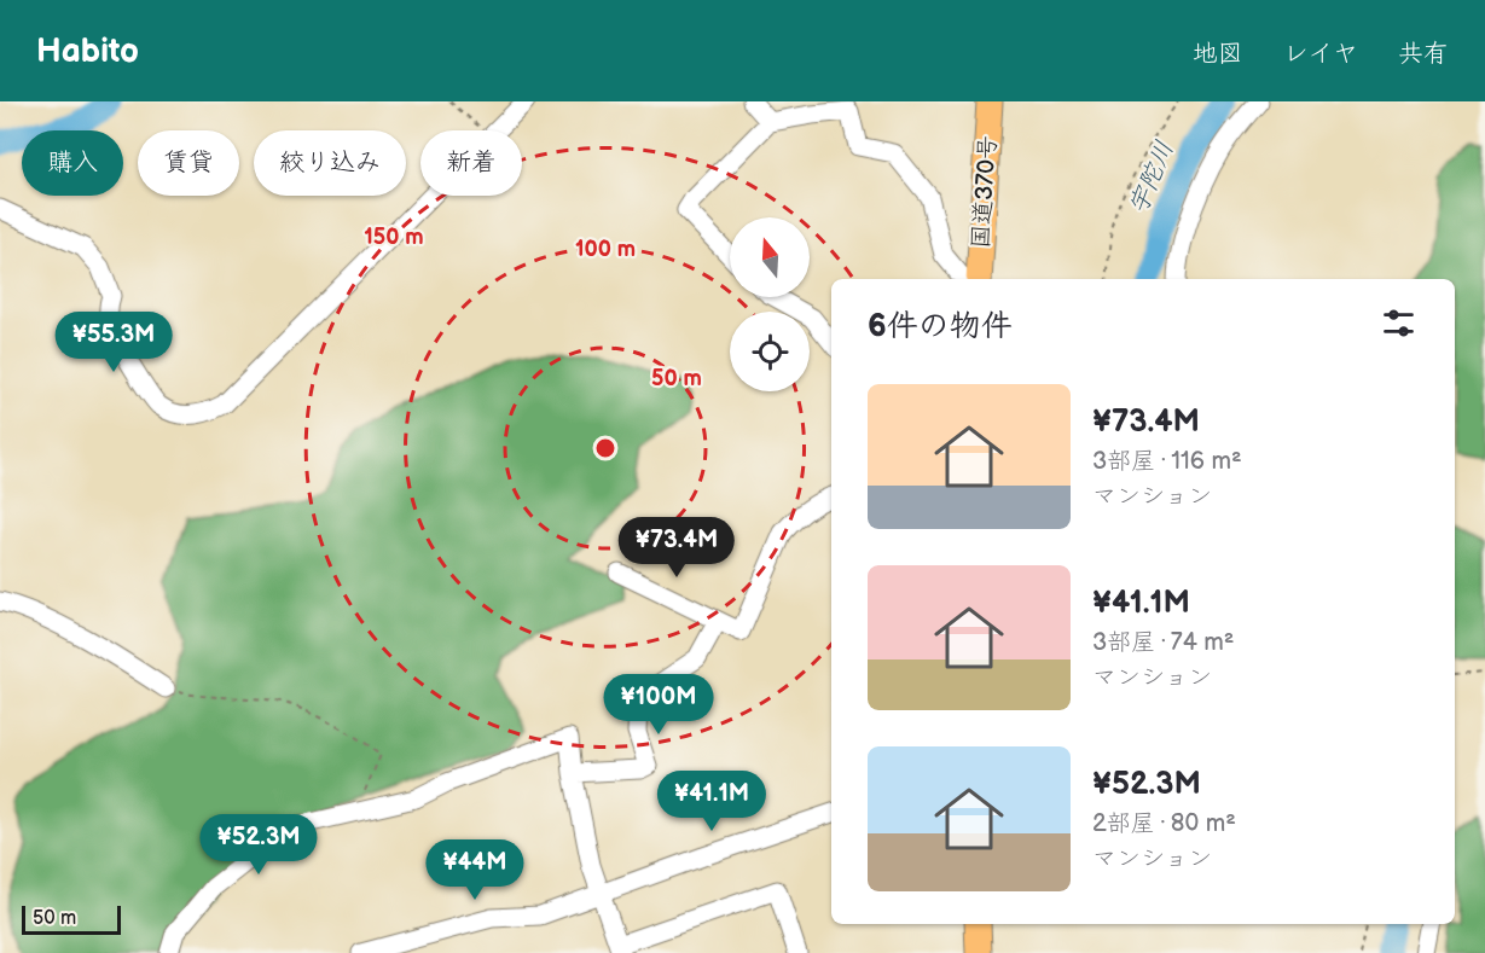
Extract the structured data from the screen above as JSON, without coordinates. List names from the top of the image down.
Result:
{
  "streets": {
    "highway": ["国道370号"]
  },
  "water": ["宇陀川"],
  "scale_bar": "50 m",
  "north": "top",
  "page": {
    "header": "Habito",
    "nav": ["地図", "レイヤ", "共有"],
    "chip": [
      "購入",
      "賃貸",
      "絞り込み",
      "新着"
    ],
    "heading": "6件の物件",
    "price": [
      "¥55.3M",
      "¥73.4M",
      "¥100M",
      "¥41.1M",
      "¥52.3M",
      "¥44M"
    ],
    "list": [
      {
        "name": "¥73.4M",
        "note": "3部屋 · 116 m² · マンション"
      },
      {
        "name": "¥41.1M",
        "note": "3部屋 · 74 m² · マンション"
      },
      {
        "name": "¥52.3M",
        "note": "2部屋 · 80 m² · マンション"
      }
    ],
    "scale": "50 m"
  },
  "rings": ["150 m", "100 m", "50 m"]
}
